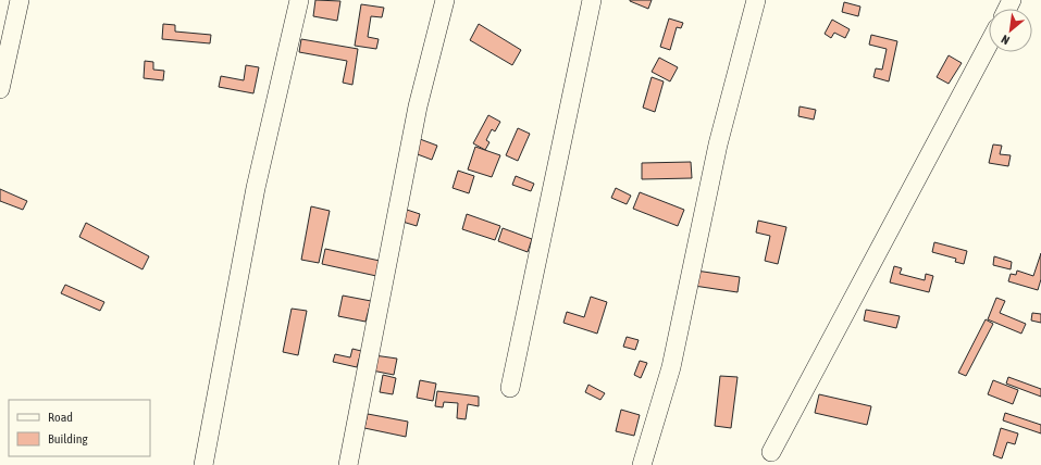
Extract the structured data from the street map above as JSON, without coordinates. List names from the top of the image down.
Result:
{
  "legend": ["Road", "Building"],
  "north": "bottom left"
}
